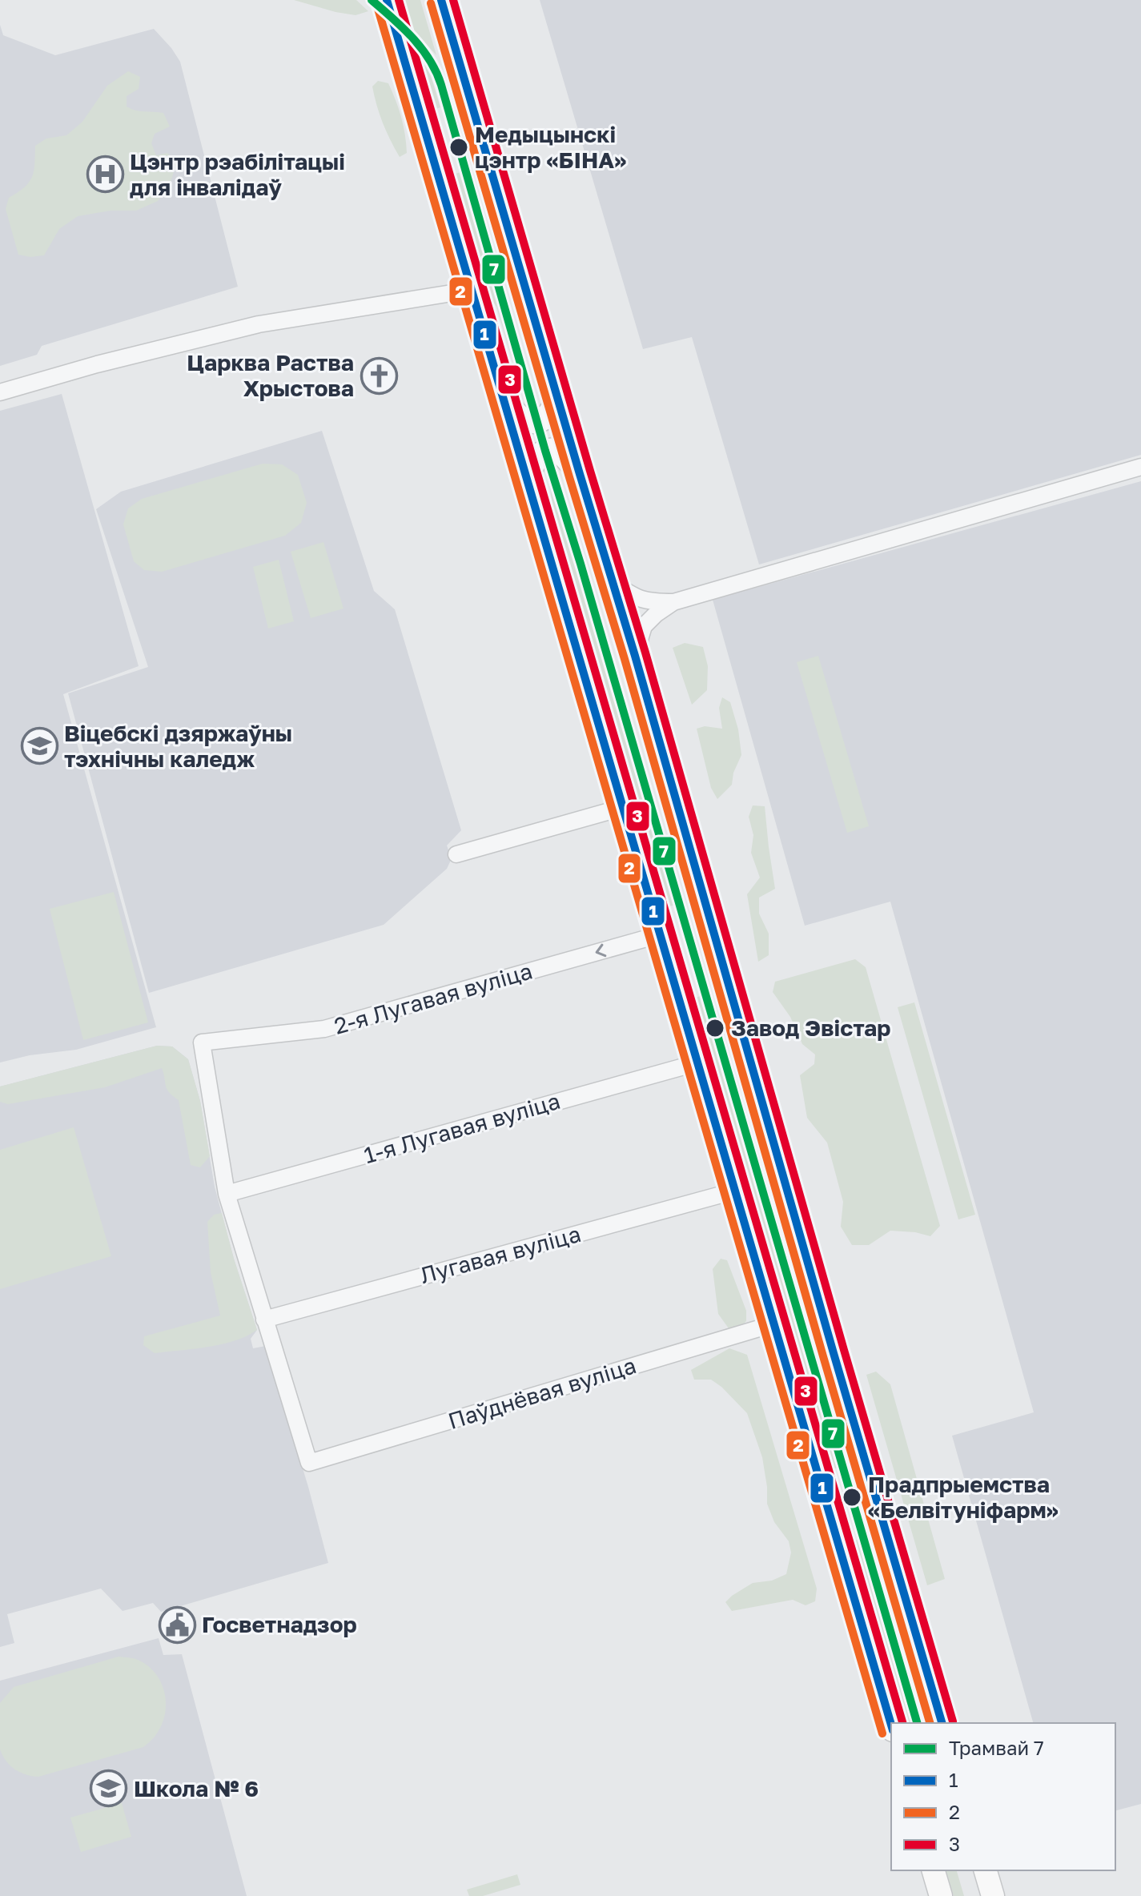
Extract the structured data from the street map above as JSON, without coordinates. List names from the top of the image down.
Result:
{
  "streets": {
    "street": [
      "2-я Лугавая вуліца",
      "1-я Лугавая вуліца",
      "Лугавая вуліца",
      "Паўднёвая вуліца"
    ]
  },
  "crossings": [
    ["2-я Лугавая вуліца", "1-я Лугавая вуліца"],
    ["Лугавая вуліца", "Паўднёвая вуліца"]
  ],
  "one_way": ["2-я Лугавая вуліца"],
  "places": {
    "other": ["Медыцынскі цэнтр «БІНА»", "Завод Эвістар", "Прадпрыемства «Белвітуніфарм»"],
    "hospital": ["Цэнтр рэабілітацыі для інвалідаў"],
    "church": ["Царква Раства Хрыстова"],
    "school or university": ["Віцебскі дзяржаўны тэхнічны каледж", "Школа № 6"],
    "public building": ["Госветнадзор"]
  },
  "lines": [
    "tram line 7",
    "transit line 1",
    "transit line 3",
    "transit line 2"
  ],
  "legend": [
    "Трамвай 7",
    "1",
    "2",
    "3"
  ]
}
